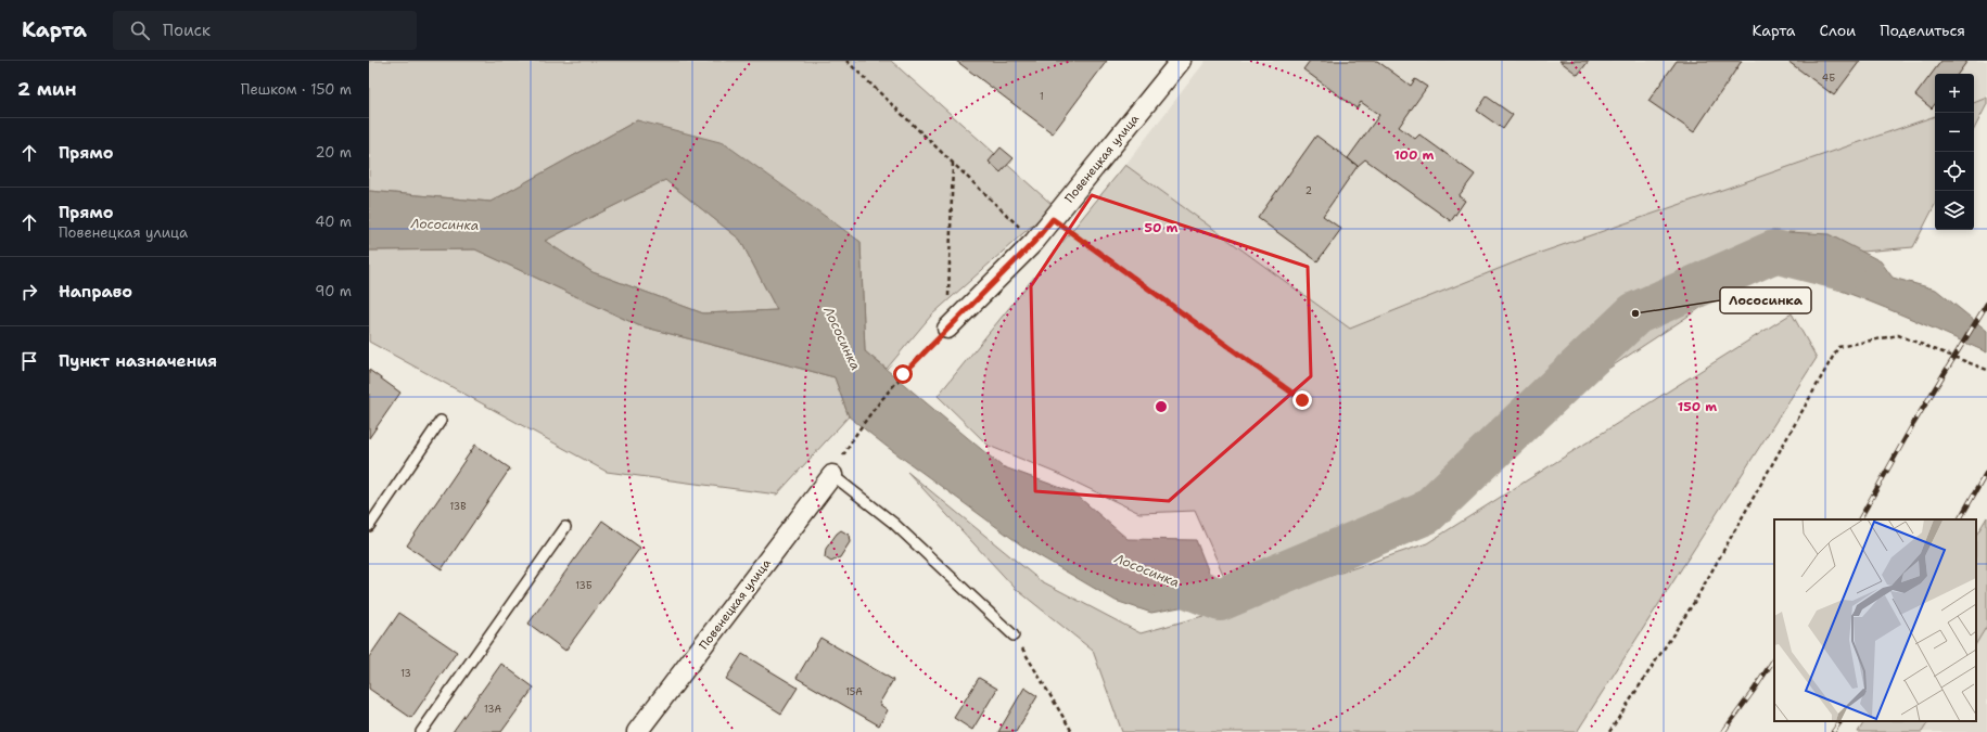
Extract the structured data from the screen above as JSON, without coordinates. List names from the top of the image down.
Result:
{
  "streets": {
    "street": ["Повенецкая улица"]
  },
  "water": ["Лососинка"],
  "places": ["Лососинка"],
  "house_numbers": [
    "4Б",
    "1",
    "2",
    "13В",
    "13Б",
    "13",
    "15А",
    "13А"
  ],
  "page": {
    "header": "Карта",
    "search": "Поиск",
    "nav": ["Карта", "Слои", "Поделиться"],
    "heading": ["2 мин", "Пешком · 150 m"],
    "map_buttons": ["+", "−"],
    "list": [
      ["Прямо", "20 m"],
      ["Прямо", "Повенецкая улица", "40 m"],
      ["Направо", "90 m"],
      "Пункт назначения"
    ]
  },
  "rings": ["100 m", "50 m", "150 m"]
}
